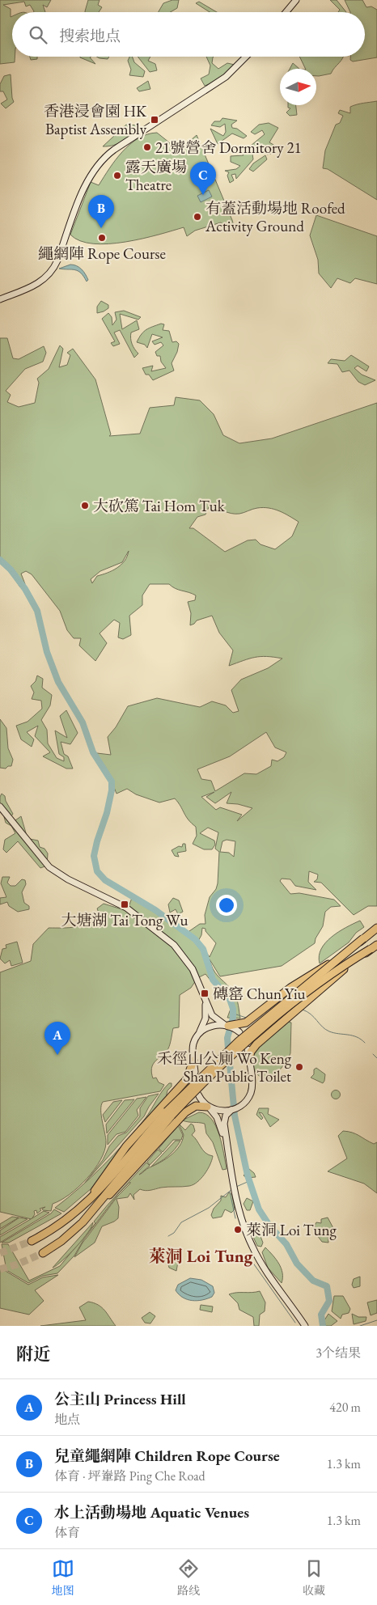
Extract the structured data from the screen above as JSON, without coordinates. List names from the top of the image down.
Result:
{
  "districts": ["萊洞 Loi Tung"],
  "places": {
    "transit": ["香港浸會園 HK Baptist Assembly", "大塘湖 Tai Tong Wu", "磚窰 Chun Yiu"],
    "other": [
      "21號營舍 Dormitory 21",
      "露天廣場 Theatre",
      "有蓋活動場地 Roofed Activity Ground",
      "繩網陣 Rope Course",
      "大砍篤 Tai Hom Tuk",
      "禾徑山公廁 Wo Keng Shan Public Toilet",
      "萊洞 Loi Tung"
    ]
  },
  "north": "right",
  "page": {
    "search": "搜索地点",
    "pins": ["C", "B", "A"],
    "heading": ["附近", "3个结果"],
    "list": [
      {
        "mark": "A",
        "name": "公主山 Princess Hill",
        "note": "地点",
        "value": "420 m"
      },
      {
        "mark": "B",
        "name": "兒童繩網陣 Children Rope Course",
        "note": "体育 · 坪輋路 Ping Che Road",
        "value": "1.3 km"
      },
      {
        "mark": "C",
        "name": "水上活動場地 Aquatic Venues",
        "note": "体育",
        "value": "1.3 km"
      }
    ],
    "nav": ["地图", "路线", "收藏"]
  }
}
